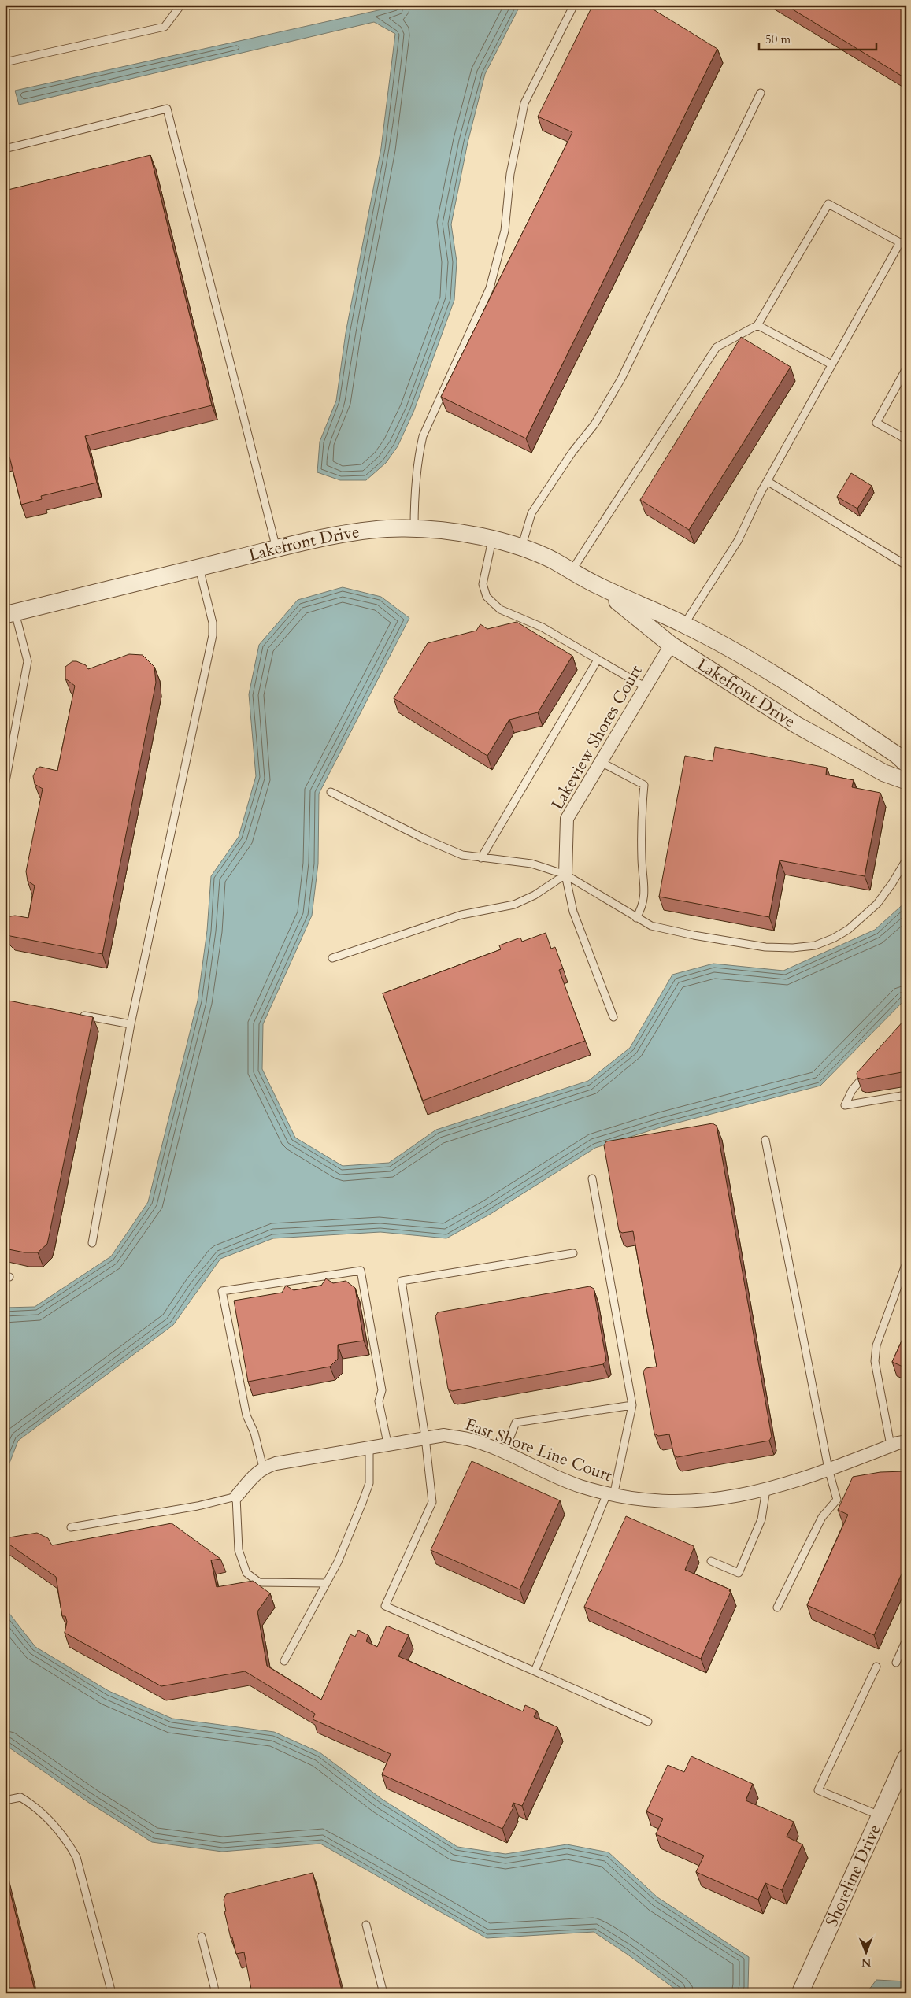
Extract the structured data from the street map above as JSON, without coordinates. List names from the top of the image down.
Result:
{
  "streets": {
    "street": [
      "Lakefront Drive",
      "Lakeview Shores Court",
      "East Shore Line Court",
      "Shoreline Drive"
    ]
  },
  "crossings": [
    ["Lakefront Drive", "Lakeview Shores Court"]
  ],
  "scale_bar": "50 m",
  "north": "bottom"
}
